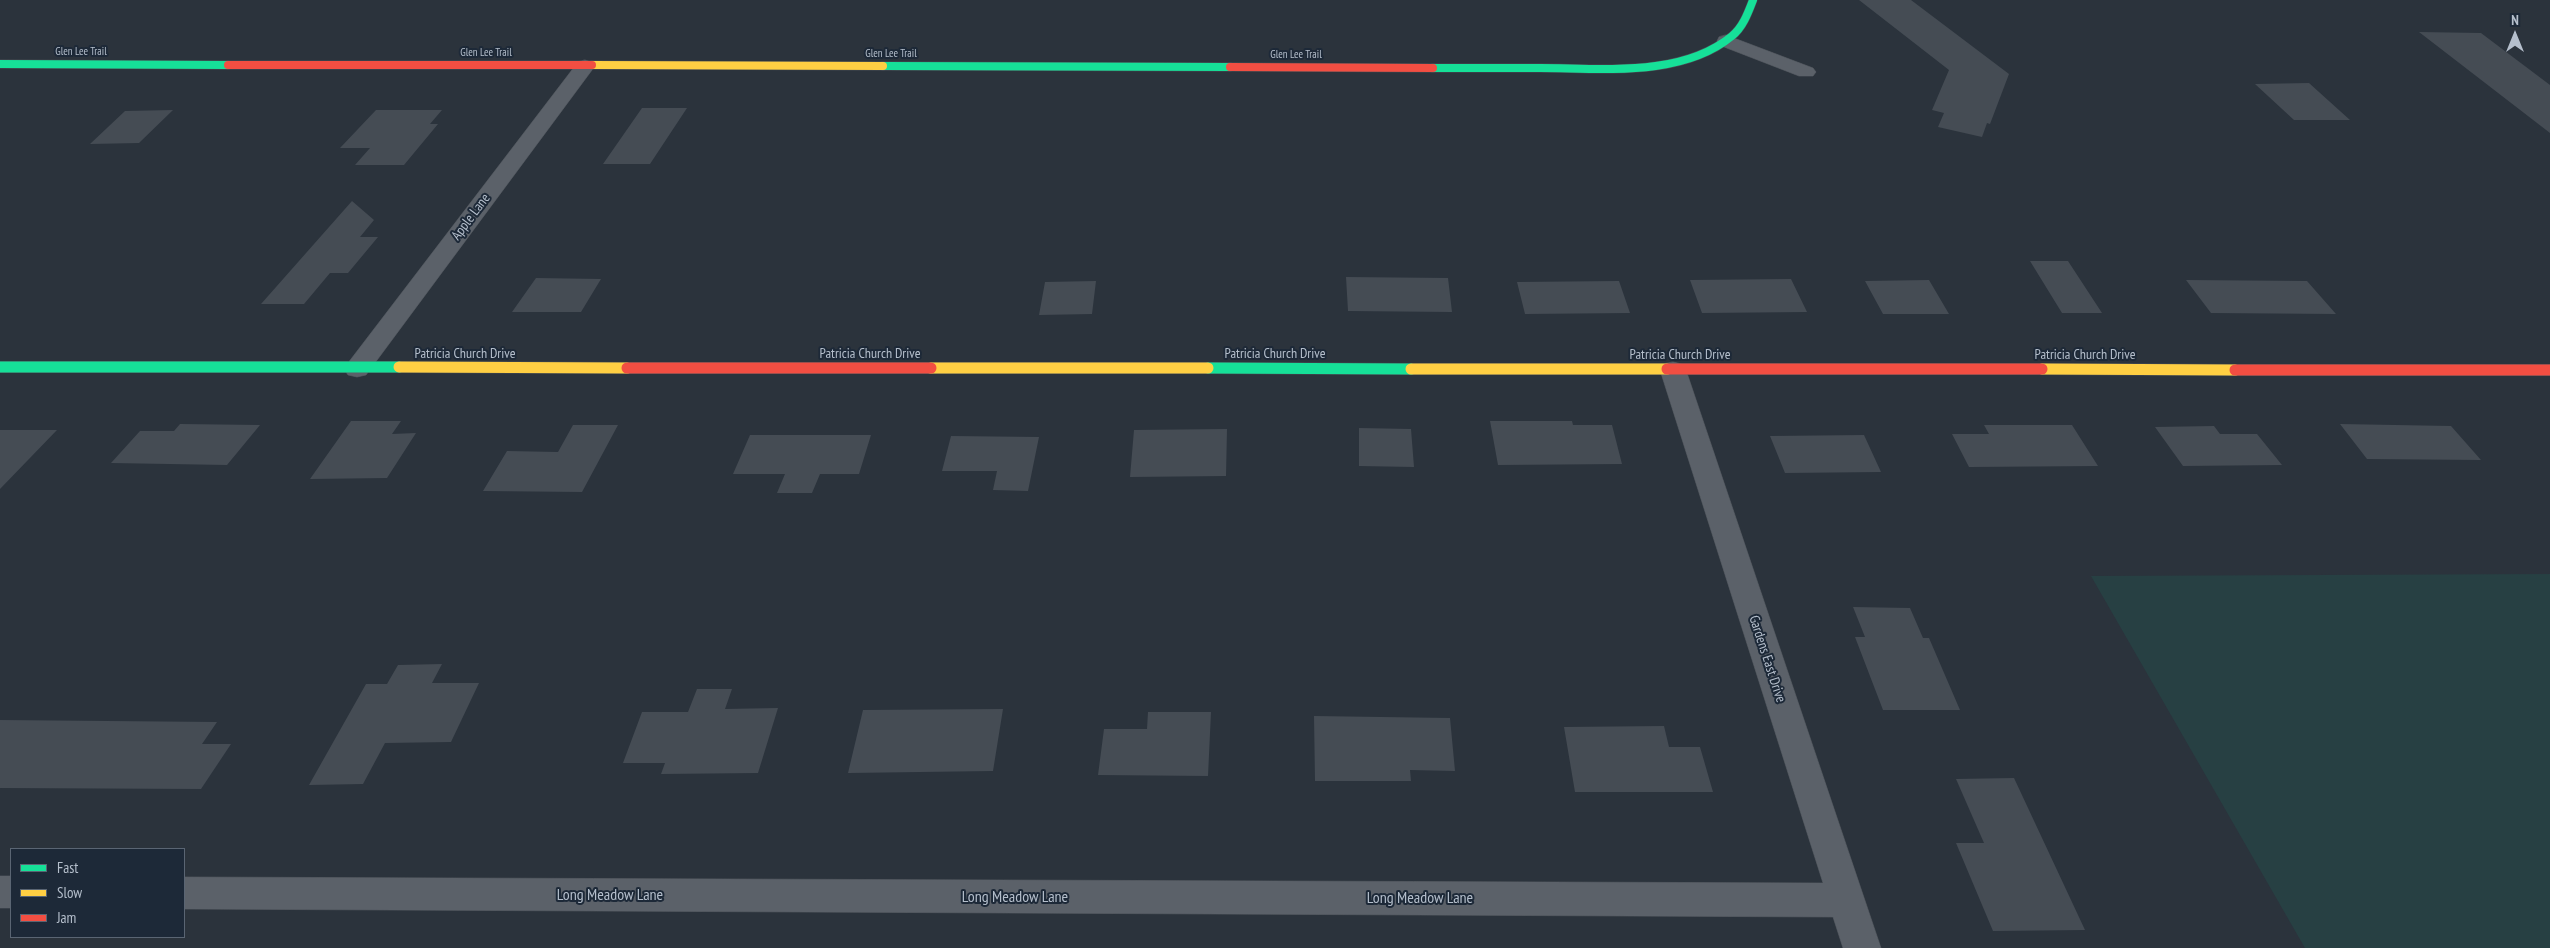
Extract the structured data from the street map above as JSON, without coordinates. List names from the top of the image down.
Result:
{
  "streets": {
    "street": [
      "Glen Lee Trail",
      "Apple Lane",
      "Patricia Church Drive",
      "Gardens East Drive",
      "Long Meadow Lane"
    ]
  },
  "crossings": [
    ["Glen Lee Trail", "Apple Lane"],
    ["Apple Lane", "Patricia Church Drive"],
    ["Patricia Church Drive", "Gardens East Drive"],
    ["Gardens East Drive", "Long Meadow Lane"]
  ],
  "legend": ["Fast", "Slow", "Jam"],
  "north": "top"
}
